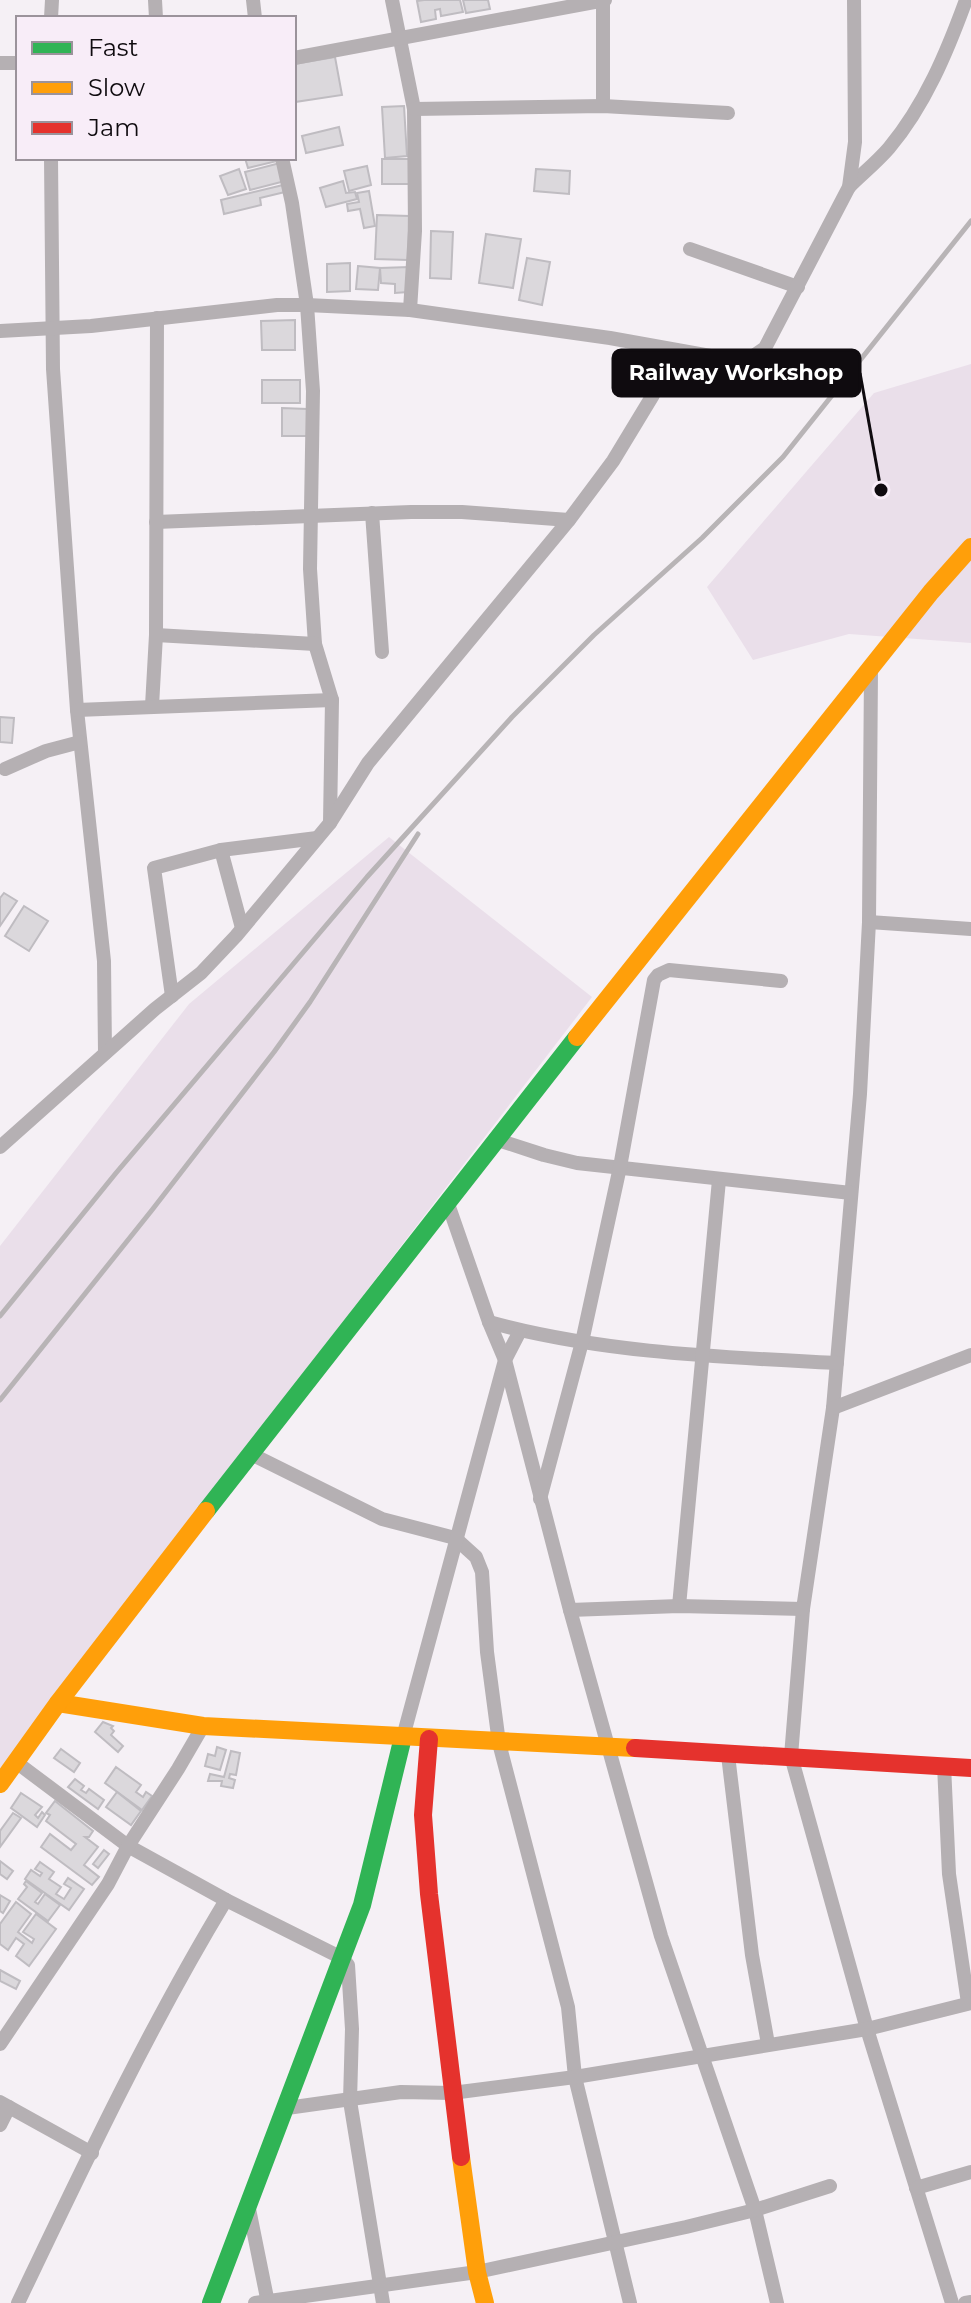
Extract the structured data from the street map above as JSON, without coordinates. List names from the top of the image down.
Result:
{
  "places": ["Railway Workshop"],
  "legend": ["Fast", "Slow", "Jam"]
}
